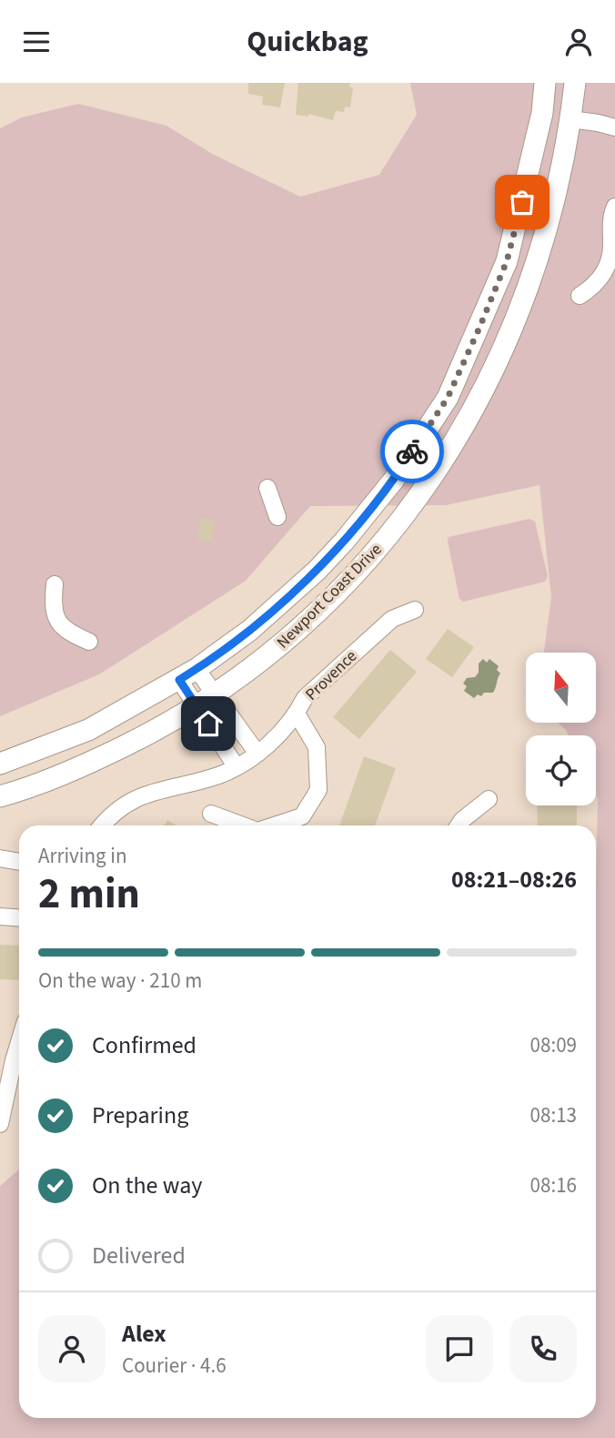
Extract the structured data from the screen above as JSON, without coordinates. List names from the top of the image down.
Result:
{
  "streets": {
    "main road": ["Newport Coast Drive"],
    "street": ["Provence"]
  },
  "north": "top",
  "page": {
    "header": "Quickbag",
    "heading": ["2 min", "Arriving in", "08:21–08:26"],
    "panel": ["Alex", "Courier · 4.6"],
    "bar": "On the way · 210 m",
    "list": [
      ["Confirmed", "08:09"],
      ["Preparing", "08:13"],
      ["On the way", "08:16"],
      "Delivered"
    ]
  }
}
